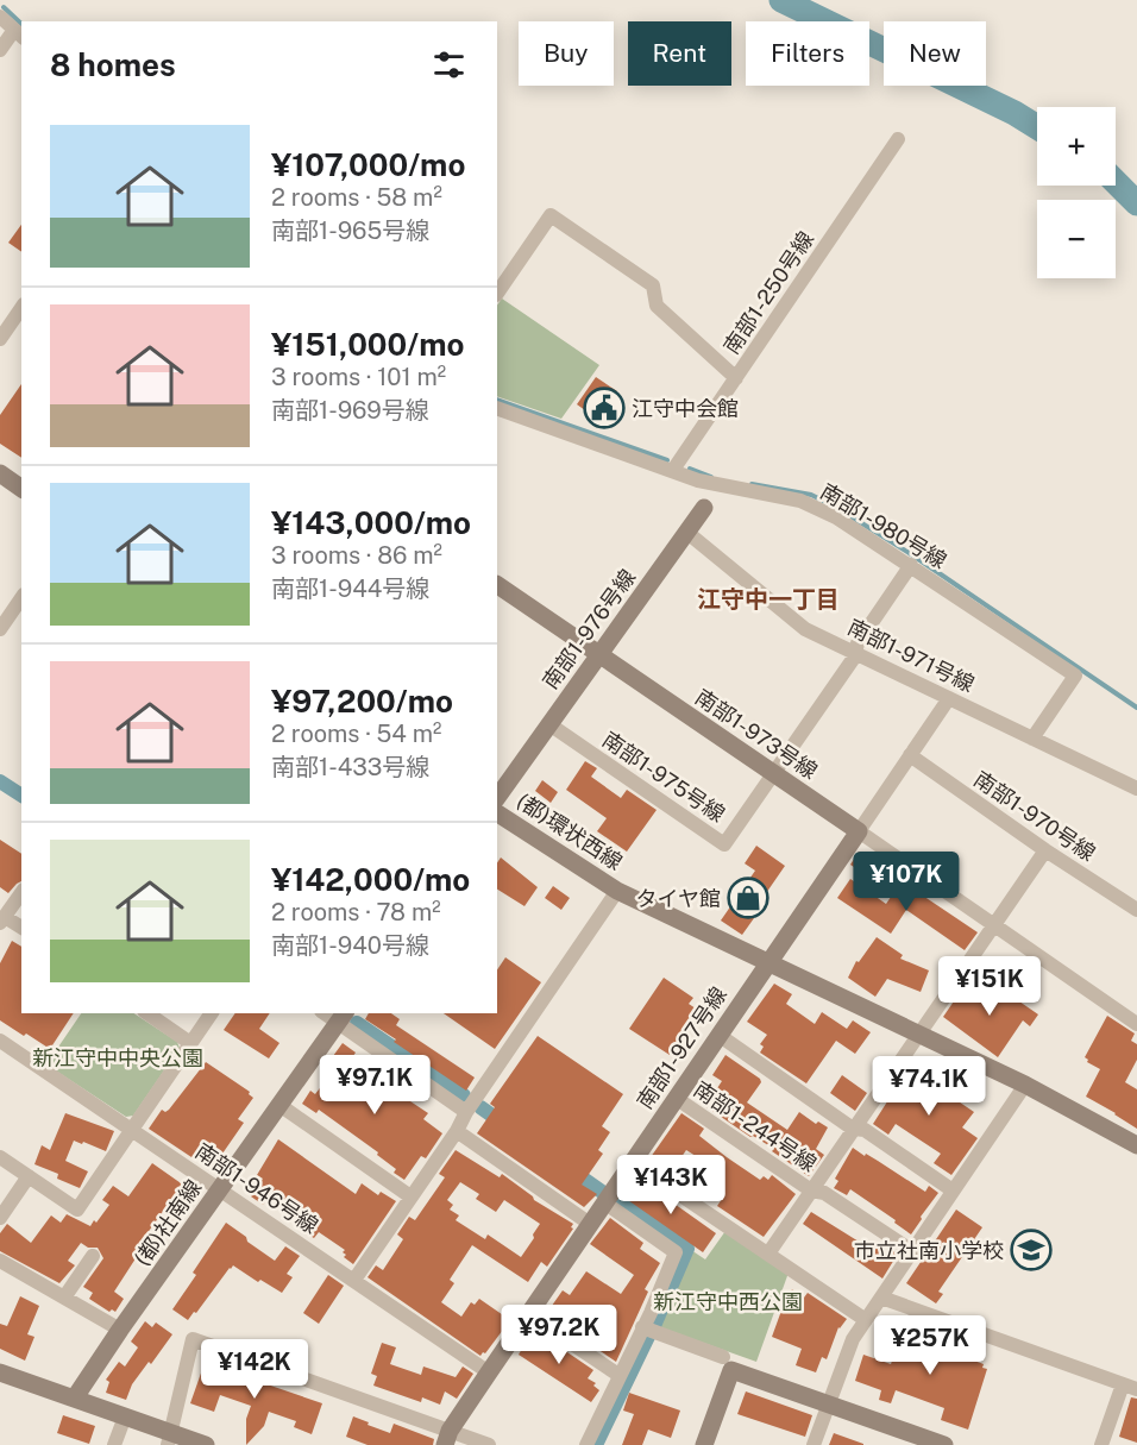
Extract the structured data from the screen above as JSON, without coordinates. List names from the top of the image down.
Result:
{
  "streets": {
    "street": [
      "南部1-250号線",
      "南部1-980号線",
      "南部1-976号線",
      "南部1-971号線",
      "南部1-973号線",
      "南部1-975号線",
      "南部1-970号線",
      "(都)環状西線",
      "南部1-927号線",
      "南部1-244号線",
      "南部1-946号線",
      "(都)社南線"
    ]
  },
  "crossings": [
    ["南部1-250号線", "南部1-980号線"],
    ["南部1-980号線", "南部1-976号線"],
    ["南部1-980号線", "南部1-971号線"],
    ["南部1-980号線", "南部1-975号線"],
    ["南部1-976号線", "南部1-971号線"],
    ["南部1-976号線", "南部1-973号線"],
    ["南部1-976号線", "南部1-975号線"],
    ["南部1-971号線", "南部1-975号線"],
    ["南部1-973号線", "南部1-975号線"],
    ["(都)環状西線", "南部1-927号線"],
    ["南部1-927号線", "南部1-244号線"],
    ["南部1-927号線", "南部1-946号線"],
    ["南部1-946号線", "(都)社南線"]
  ],
  "districts": ["江守中一丁目"],
  "parks": ["新江守中中央公園", "新江守中西公園"],
  "places": {
    "public building": ["江守中会館"],
    "shop": ["タイヤ館"],
    "school or university": ["市立社南小学校"]
  },
  "page": {
    "chip": [
      "Buy",
      "Rent",
      "Filters",
      "New"
    ],
    "heading": "8 homes",
    "map_buttons": ["+", "−"],
    "list": [
      {
        "name": "¥107,000/mo",
        "note": "2 rooms · 58 m² · 南部1-965号線"
      },
      {
        "name": "¥151,000/mo",
        "note": "3 rooms · 101 m² · 南部1-969号線"
      },
      {
        "name": "¥143,000/mo",
        "note": "3 rooms · 86 m² · 南部1-944号線"
      },
      {
        "name": "¥97,200/mo",
        "note": "2 rooms · 54 m² · 南部1-433号線"
      },
      {
        "name": "¥142,000/mo",
        "note": "2 rooms · 78 m² · 南部1-940号線"
      }
    ],
    "price": [
      "¥107K",
      "¥151K",
      "¥97.1K",
      "¥74.1K",
      "¥143K",
      "¥97.2K",
      "¥257K",
      "¥142K"
    ]
  }
}
